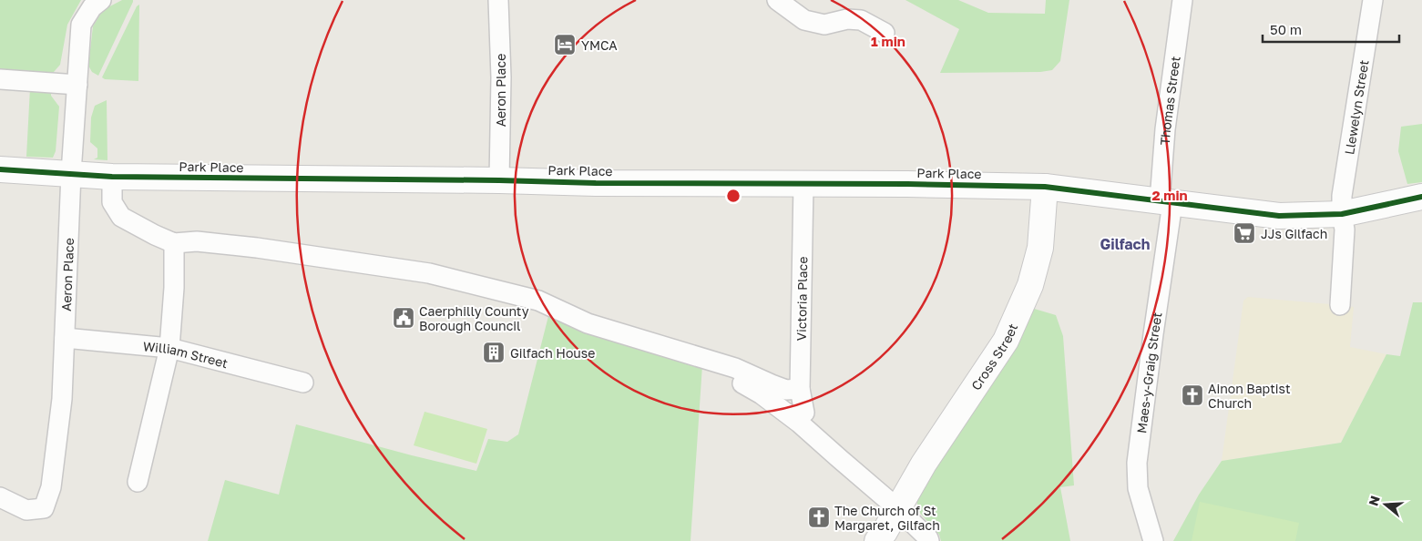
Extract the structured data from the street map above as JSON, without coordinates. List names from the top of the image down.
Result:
{
  "streets": {
    "street": [
      "Aeron Place",
      "Thomas Street",
      "Llewelyn Street",
      "Park Place",
      "Victoria Place",
      "William Street",
      "Cross Street",
      "Maes-y-Graig Street"
    ]
  },
  "crossings": [
    ["Aeron Place", "Park Place"],
    ["Aeron Place", "William Street"],
    ["Thomas Street", "Park Place"],
    ["Thomas Street", "Maes-y-Graig Street"],
    ["Llewelyn Street", "Park Place"],
    ["Park Place", "Victoria Place"],
    ["Park Place", "Cross Street"],
    ["Park Place", "Maes-y-Graig Street"]
  ],
  "districts": ["Gilfach"],
  "places": {
    "hotel": ["YMCA"],
    "supermarket": ["JJs Gilfach"],
    "public building": ["Caerphilly County Borough Council"],
    "building": ["Gilfach House"],
    "church": ["Ainon Baptist Church", "The Church of St Margaret, Gilfach"]
  },
  "scale_bar": "50 m",
  "north": "left",
  "rings": ["1 min", "2 min"]
}
